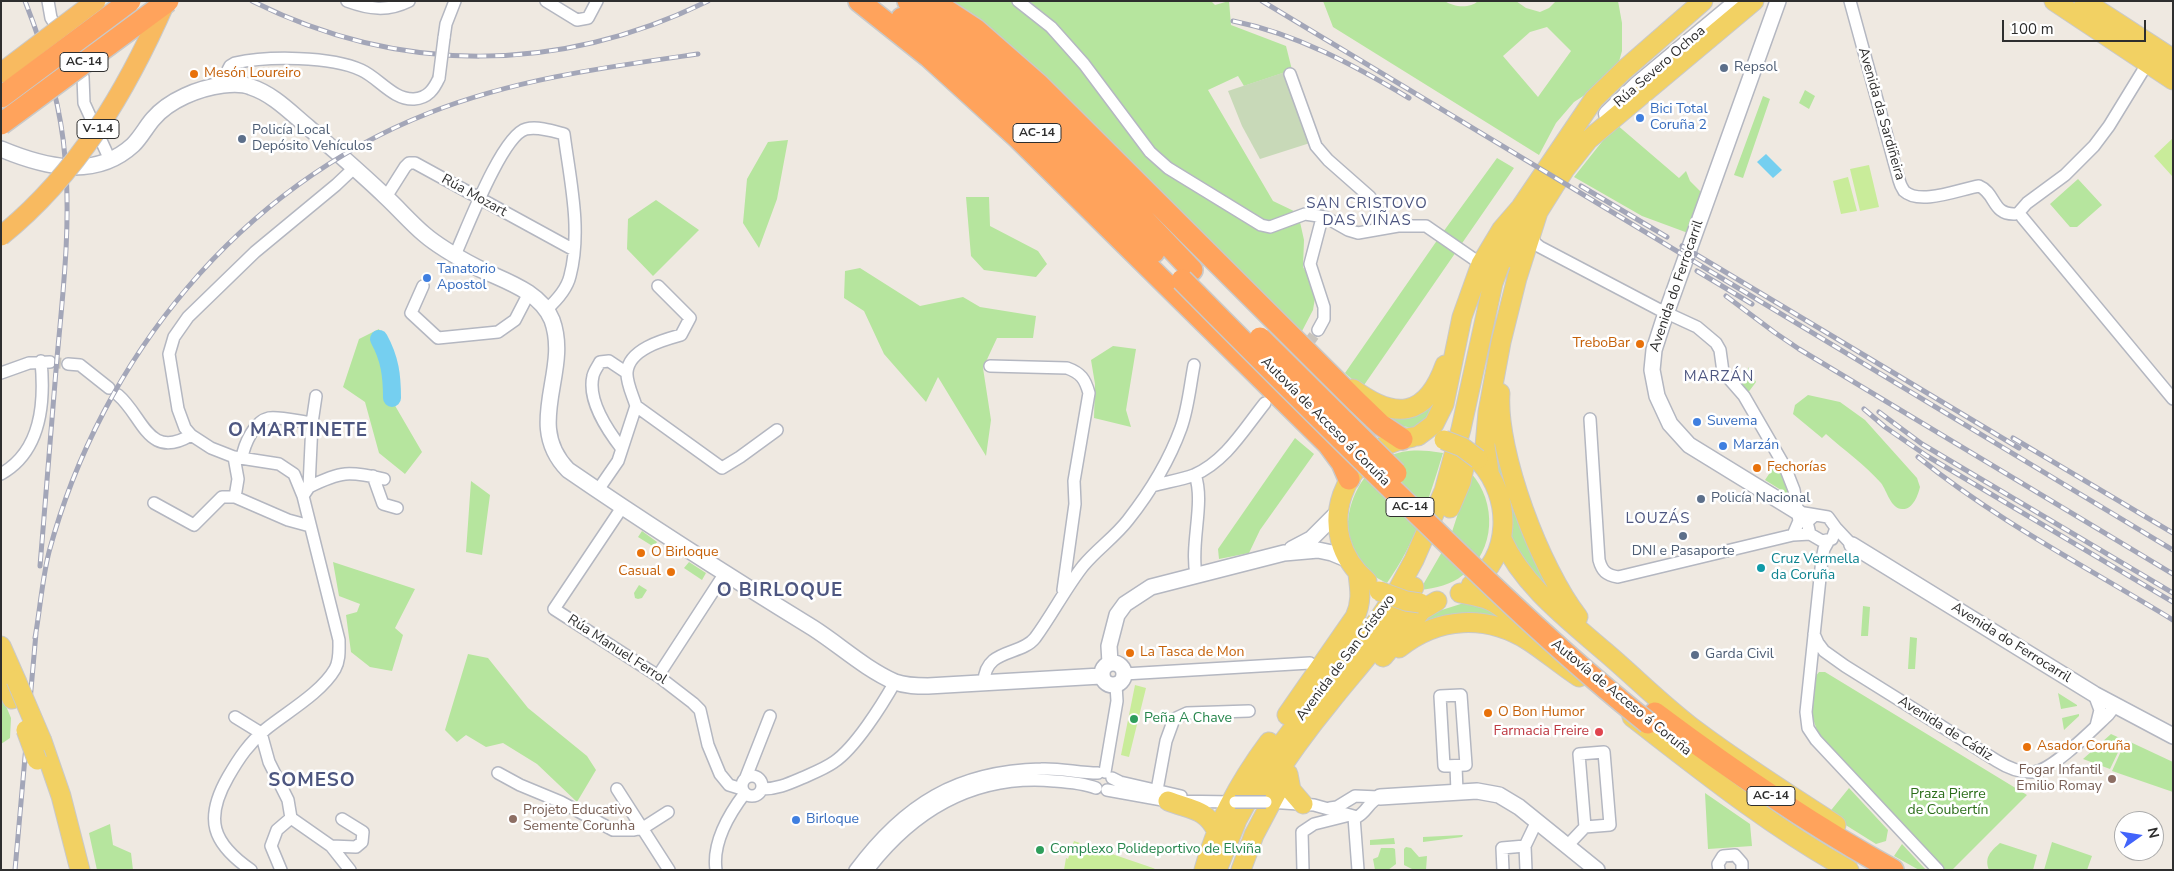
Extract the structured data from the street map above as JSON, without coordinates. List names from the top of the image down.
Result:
{
  "streets": {
    "highway": ["AC-14", "V-1.4", "Autovía de Acceso á Coruña"],
    "main road": ["Rúa Severo Ochoa", "Avenida de San Cristovo"],
    "street": [
      "Avenida da Sardiñeira",
      "Rúa Mozart",
      "Avenida do Ferrocarril",
      "Rúa Manuel Ferrol",
      "Avenida de Cádiz"
    ]
  },
  "crossings": [
    ["AC-14", "V-1.4"],
    ["Avenida do Ferrocarril", "Avenida de Cádiz"]
  ],
  "districts": [
    "SAN CRISTOVO DAS VIÑAS",
    "MARZÁN",
    "O MARTINETE",
    "LOUZÁS",
    "O BIRLOQUE",
    "SOMESO"
  ],
  "parks": ["Praza Pierre de Coubertín"],
  "places": [
    "Repsol",
    "Mesón Loureiro",
    "Bici Total Coruña 2",
    "Policía Local Depósito Vehículos",
    "Tanatorio Apostol",
    "TreboBar",
    "Suvema",
    "Marzán",
    "Fechorías",
    "Policía Nacional",
    "DNI e Pasaporte",
    "O Birloque",
    "Cruz Vermella da Coruña",
    "Casual",
    "La Tasca de Mon",
    "Garda Civil",
    "O Bon Humor",
    "Peña A Chave",
    "Farmacia Freire",
    "Asador Coruña",
    "Fogar Infantil Emilio Romay",
    "Projeto Educativo Semente Corunha",
    "Birloque",
    "Complexo Polideportivo de Elviña"
  ],
  "scale_bar": "100 m",
  "north": "right"
}
